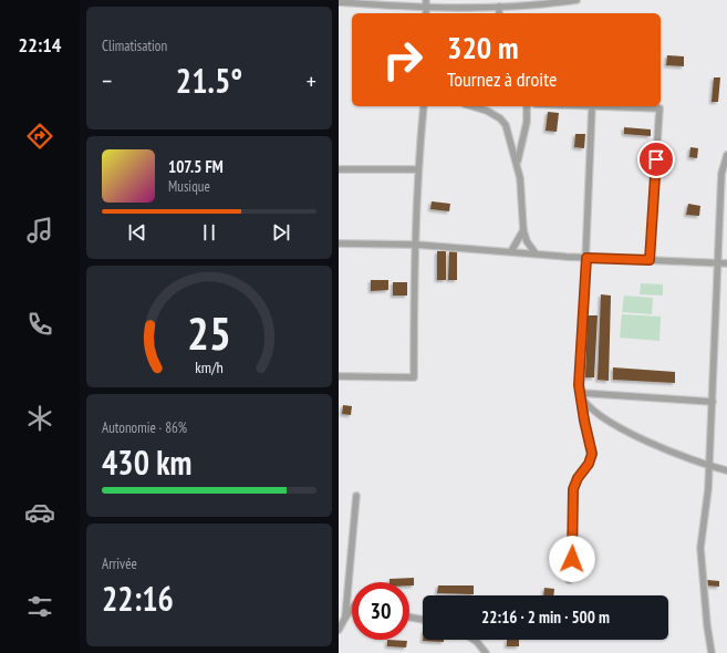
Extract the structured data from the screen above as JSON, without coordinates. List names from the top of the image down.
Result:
{
  "page": {
    "tabs": "22:14",
    "tile": [
      "Climatisation",
      ["Autonomie · 86%", "430 km"],
      ["Arrivée", "22:16"]
    ],
    "turn": ["320 m", "Tournez à droite"],
    "heat": ["−", "21.5°", "+"],
    "song": ["107.5 FM", "Musique"],
    "limit": "30",
    "trip": "22:16 · 2 min · 500 m",
    "gauge": ["25", "km/h"]
  }
}
